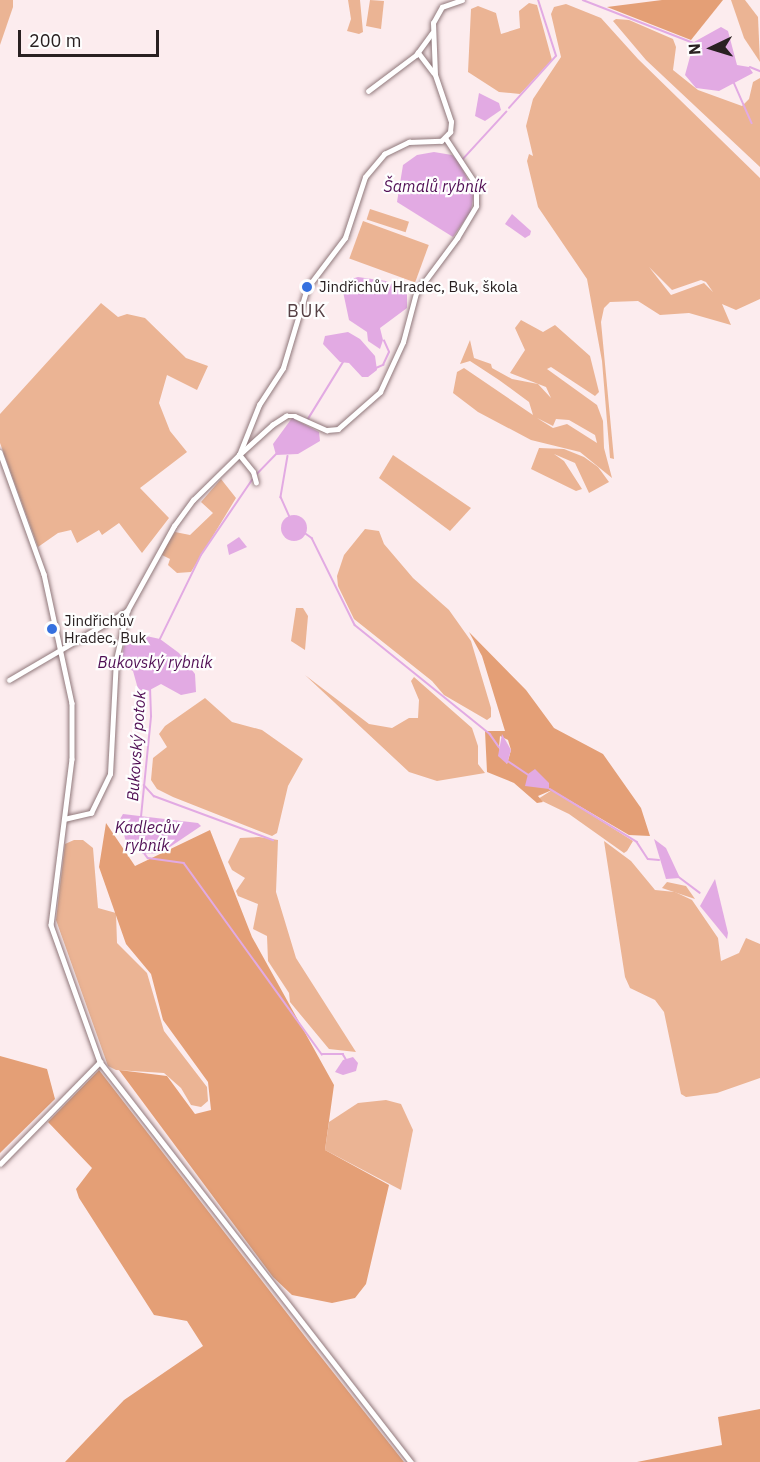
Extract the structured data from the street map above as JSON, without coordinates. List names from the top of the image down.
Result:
{
  "districts": ["BUK"],
  "water": [
    "Šamalů rybník",
    "Bukovský rybník",
    "Bukovský potok",
    "Kadlecův rybník"
  ],
  "places": ["Jindřichův Hradec, Buk, škola", "Jindřichův Hradec, Buk"],
  "scale_bar": "200 m",
  "north": "left"
}
